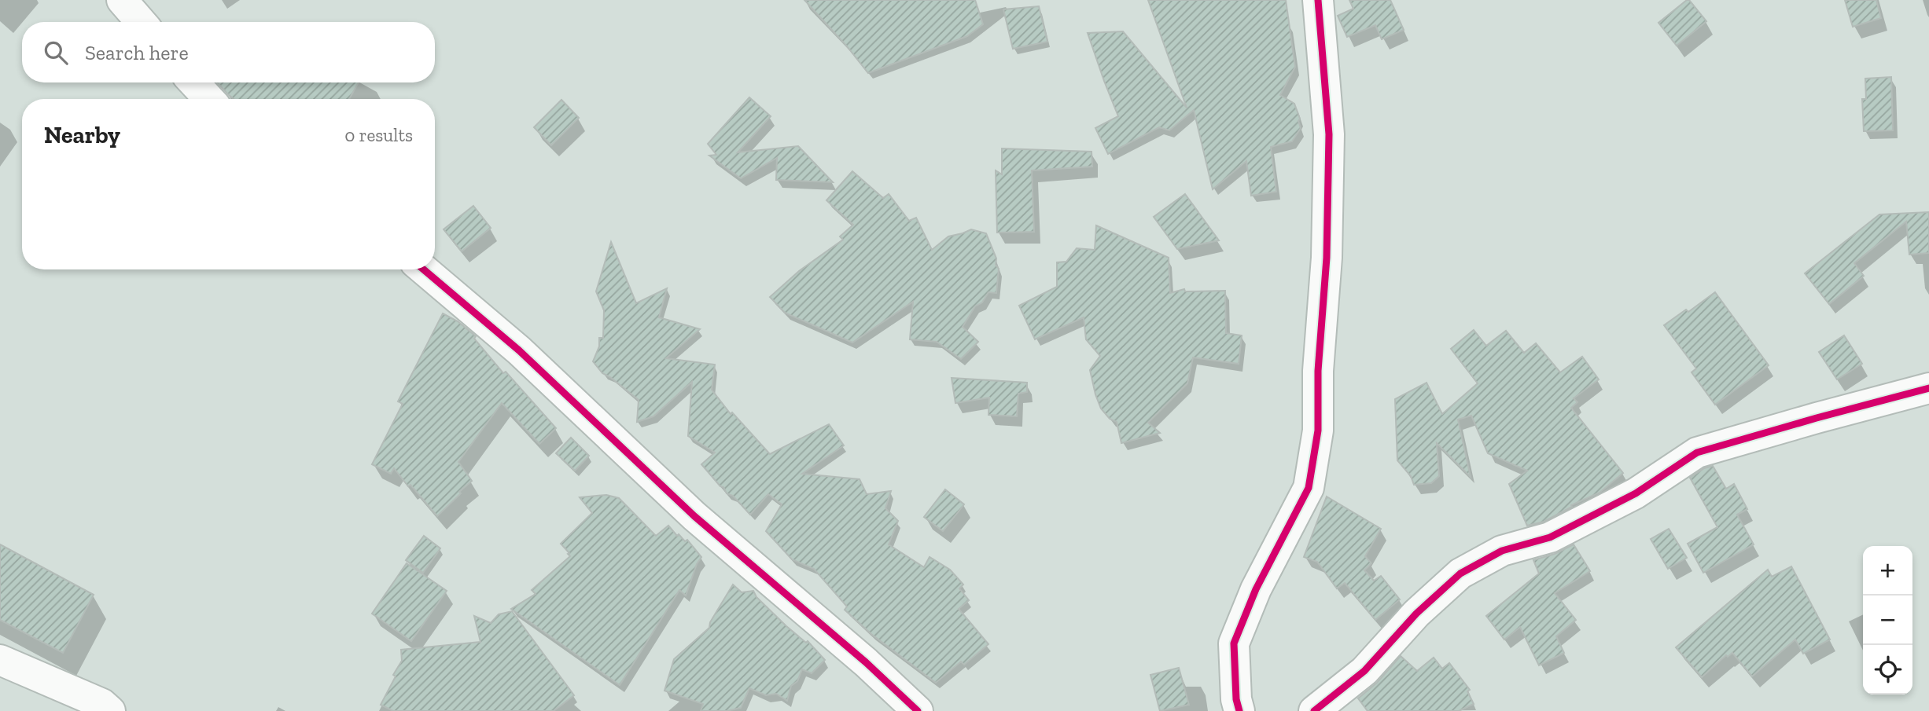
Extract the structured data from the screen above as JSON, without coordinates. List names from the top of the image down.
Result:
{
  "page": {
    "search": "Search here",
    "heading": ["Nearby", "0 results"],
    "map_buttons": ["+", "−"]
  }
}
